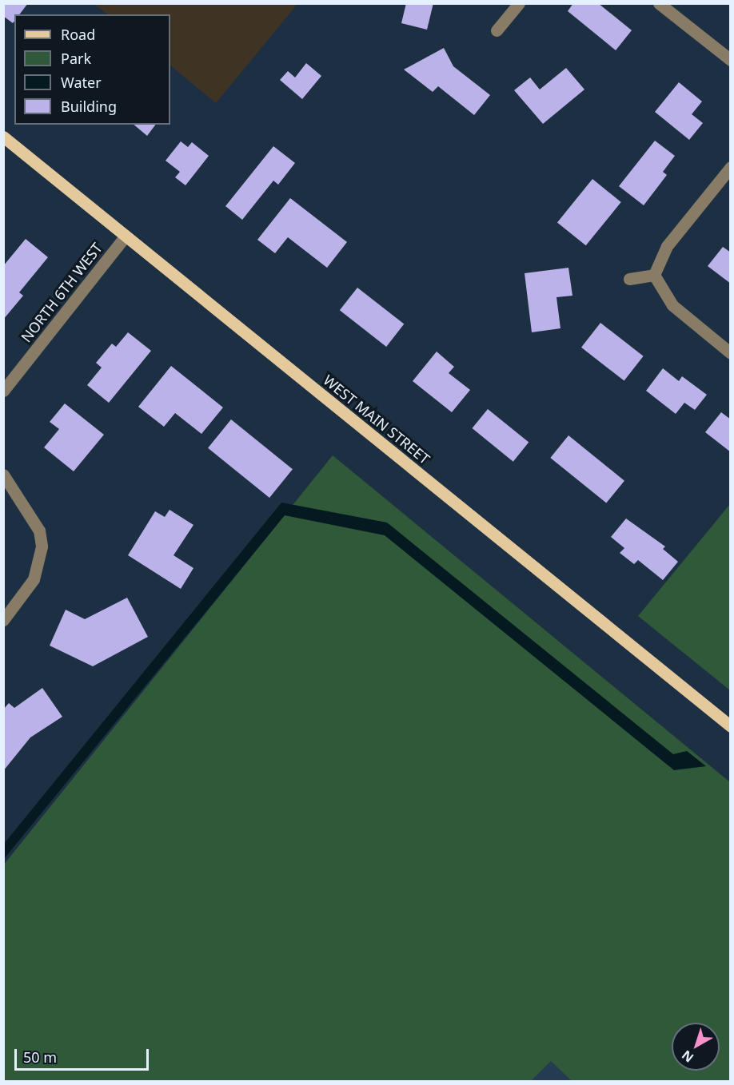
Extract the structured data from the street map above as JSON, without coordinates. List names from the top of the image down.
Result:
{
  "streets": {
    "main road": ["WEST MAIN STREET"],
    "street": ["NORTH 6TH WEST"]
  },
  "crossings": [
    ["NORTH 6TH WEST", "WEST MAIN STREET"]
  ],
  "legend": [
    "Road",
    "Park",
    "Water",
    "Building"
  ],
  "scale_bar": "50 m",
  "north": "bottom left"
}
